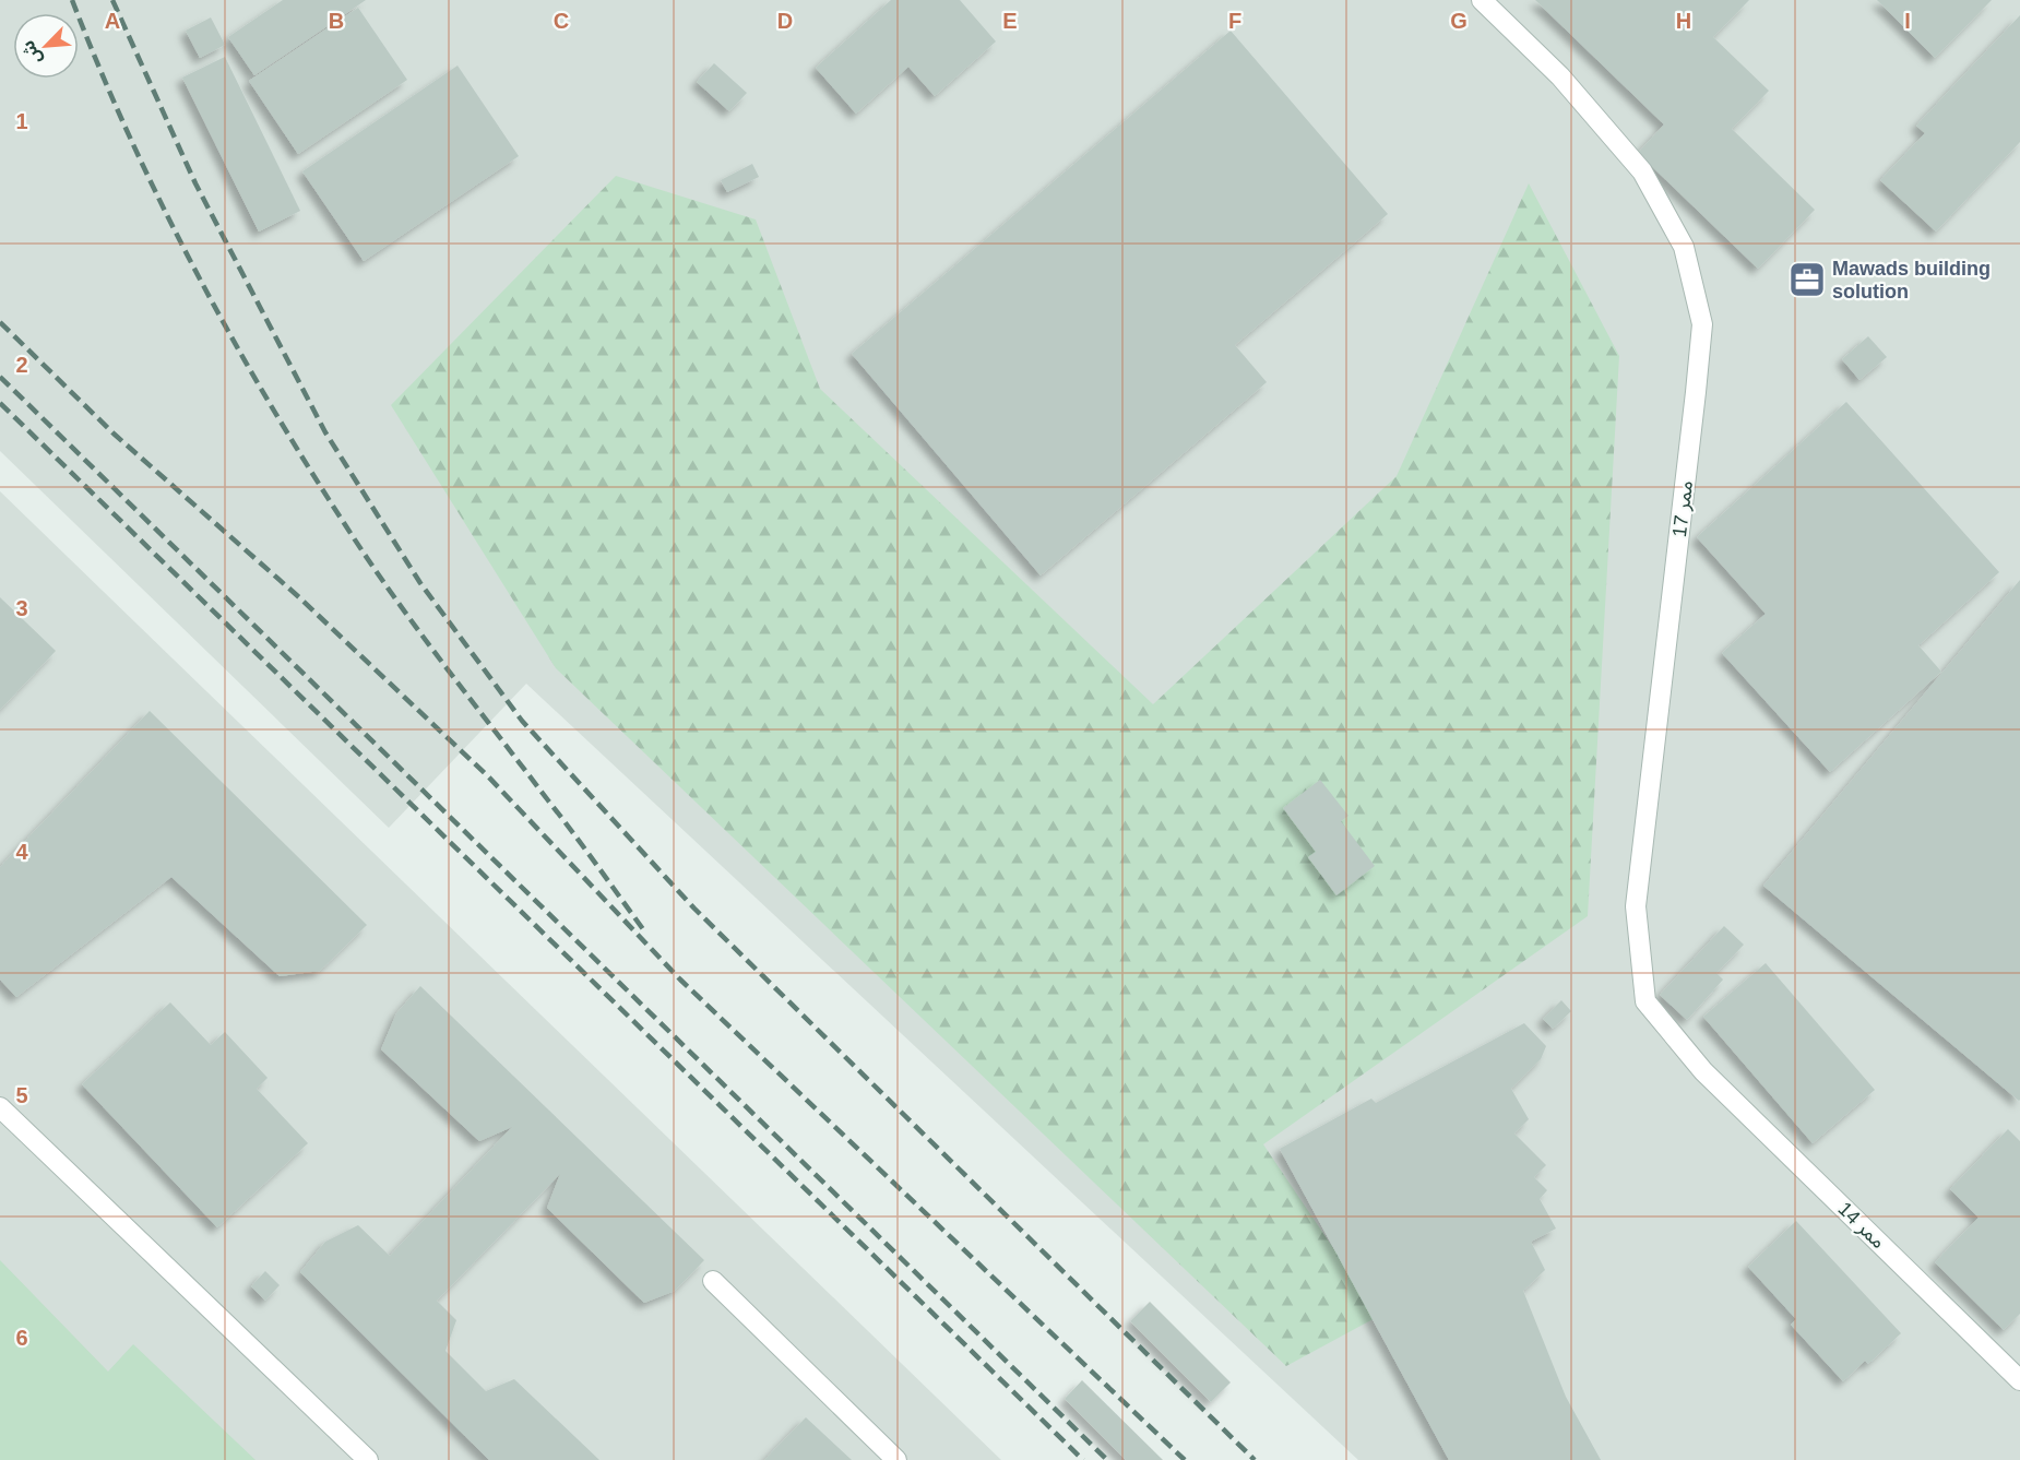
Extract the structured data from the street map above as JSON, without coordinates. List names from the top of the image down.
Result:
{
  "streets": {
    "lane": ["ممر 17", "ممر 14"]
  },
  "crossings": [
    ["ممر 17", "ممر 14"]
  ],
  "places": {
    "office": ["Mawads building solution"]
  },
  "north": "bottom left",
  "grid": {
    "columns": [
      "A",
      "B",
      "C",
      "D",
      "E",
      "F",
      "G",
      "H",
      "I"
    ],
    "rows": [
      "1",
      "2",
      "3",
      "4",
      "5",
      "6"
    ]
  }
}
